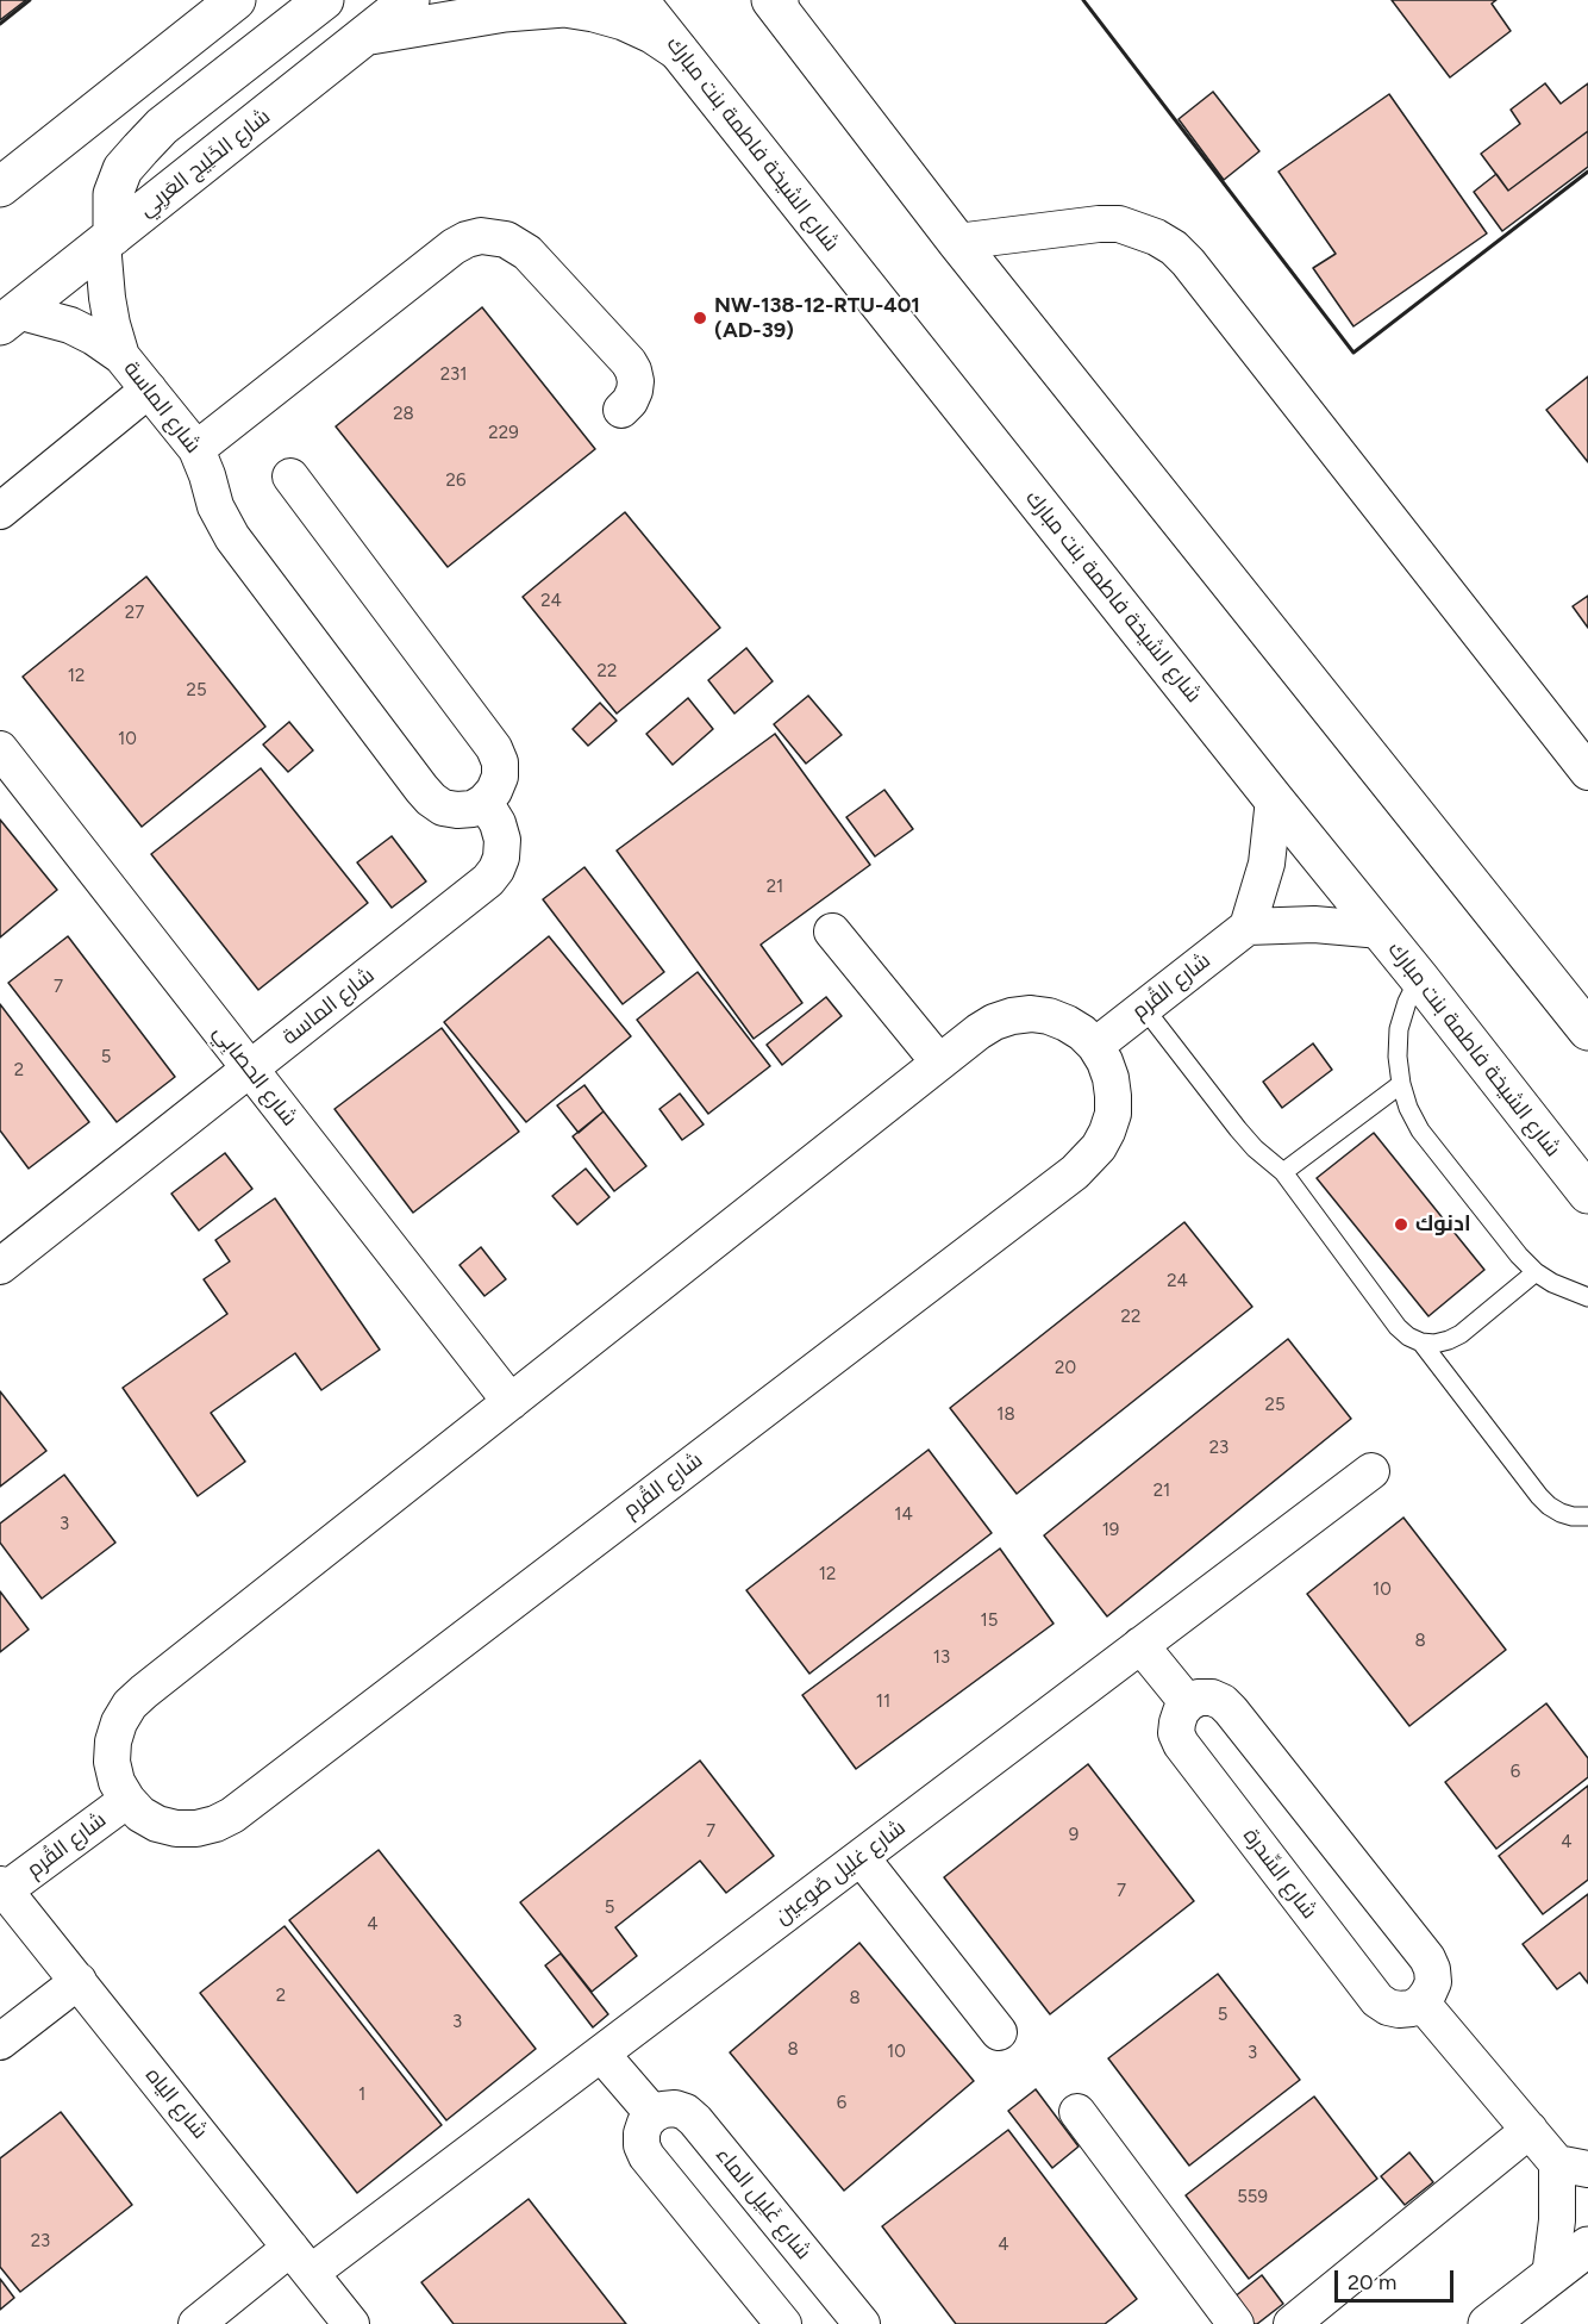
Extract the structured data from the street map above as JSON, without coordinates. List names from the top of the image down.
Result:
{
  "streets": {
    "main road": ["شارع الشيخة فاطمة بنت مبارك", "شارع الخَلِيج العَربِي"],
    "street": [
      "شارع الماسة",
      "شارع القُرم",
      "شارع الحصابِي",
      "شارع غليل صُوعِين",
      "شارع السِّدرة",
      "شارع الياه",
      "شارع غَلِيل الماء"
    ]
  },
  "crossings": [
    ["شارع الخَلِيج العَربِي", "شارع الماسة"],
    ["شارع الماسة", "شارع الحصابِي"],
    ["شارع القُرم", "شارع الحصابِي"],
    ["شارع القُرم", "شارع الياه"],
    ["شارع غليل صُوعِين", "شارع الياه"]
  ],
  "places": ["NW-138-12-RTU-401 (AD-39)", "ادنوك"],
  "house_numbers": [
    "231",
    "28",
    "229",
    "26",
    "24",
    "27",
    "22",
    "12",
    "25",
    "10",
    "21",
    "7",
    "5",
    "2",
    "24",
    "22",
    "20",
    "25",
    "18",
    "23",
    "21",
    "14",
    "3",
    "19",
    "12",
    "10",
    "15",
    "8",
    "13",
    "11",
    "6",
    "7",
    "9",
    "4",
    "7",
    "5",
    "4",
    "2",
    "8",
    "5",
    "3",
    "8",
    "10",
    "3",
    "1",
    "6",
    "559",
    "23",
    "4"
  ],
  "scale_bar": "20 m"
}
